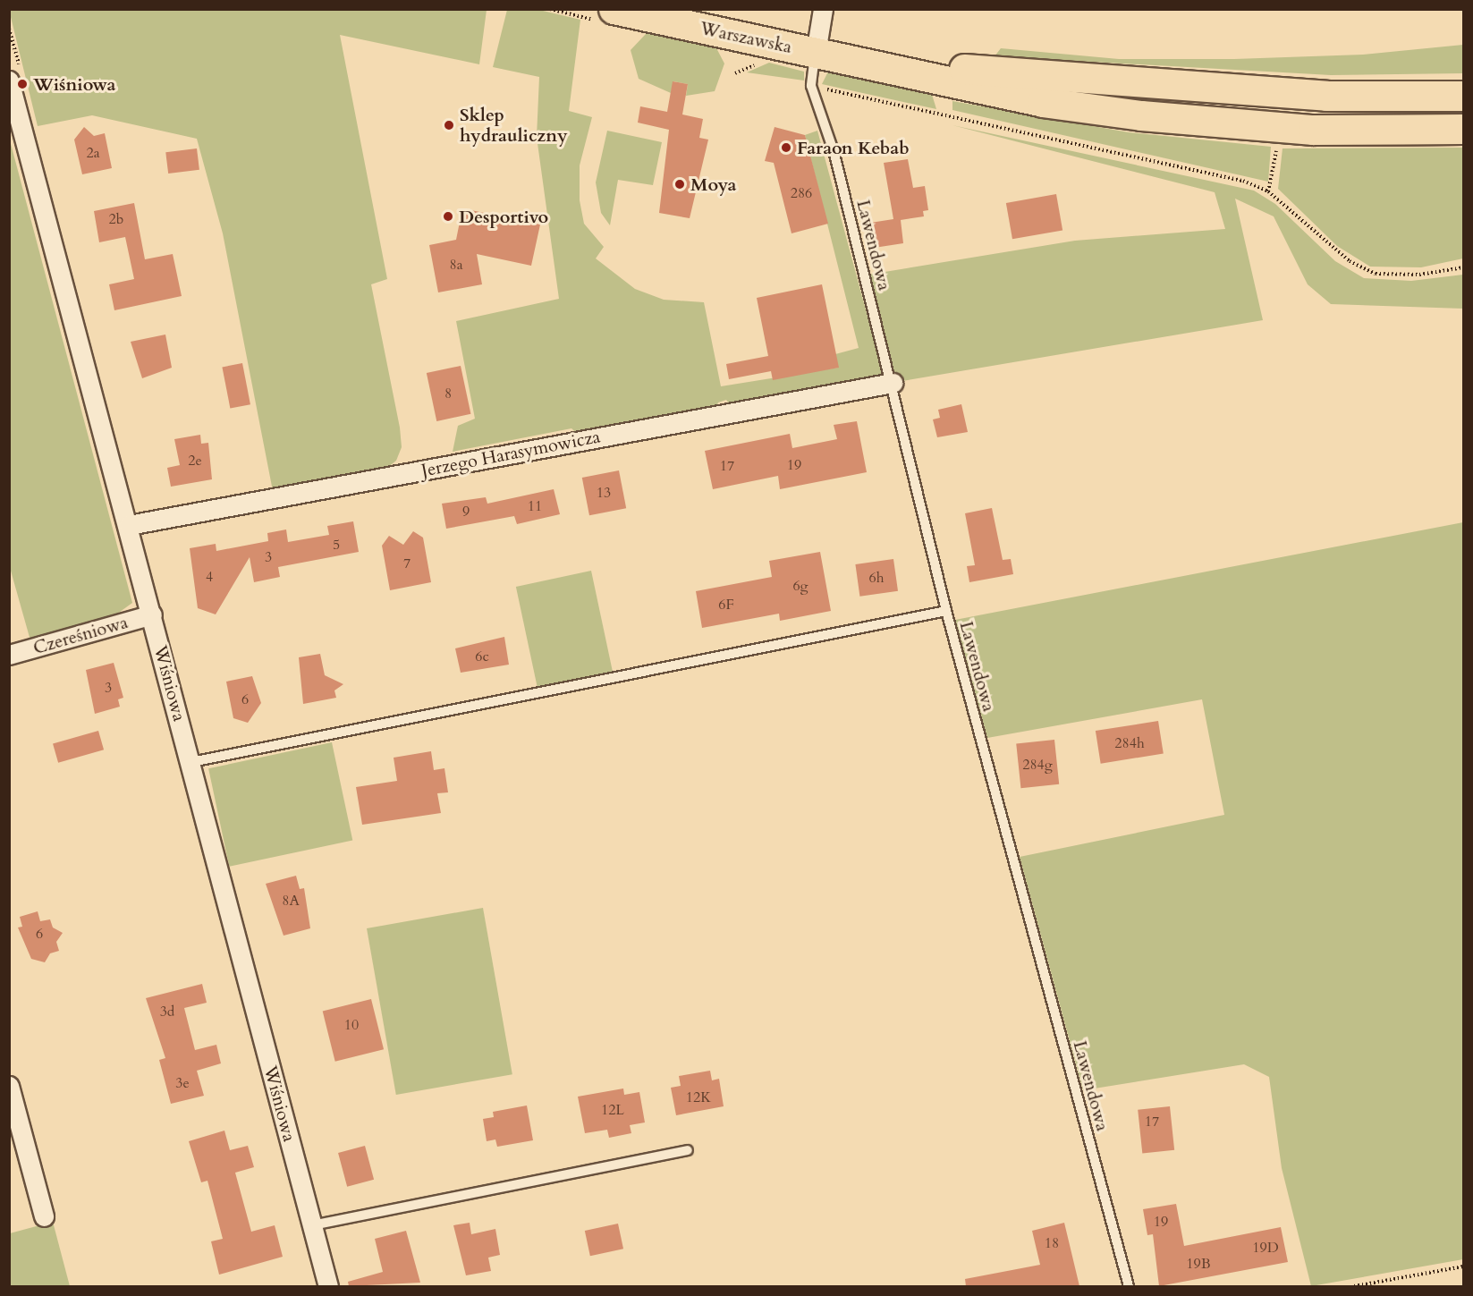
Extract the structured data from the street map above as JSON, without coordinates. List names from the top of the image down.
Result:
{
  "streets": {
    "main road": ["Warszawska"],
    "street": ["Jerzego Harasymowicza", "Czereśniowa", "Wiśniowa"],
    "lane": ["Lawendowa"]
  },
  "crossings": [
    ["Warszawska", "Lawendowa"],
    ["Lawendowa", "Jerzego Harasymowicza"],
    ["Jerzego Harasymowicza", "Wiśniowa"],
    ["Czereśniowa", "Wiśniowa"]
  ],
  "places": [
    "Wiśniowa",
    "Sklep hydrauliczny",
    "Faraon Kebab",
    "Moya",
    "Desportivo"
  ],
  "house_numbers": [
    "2a",
    "286",
    "2b",
    "8a",
    "8",
    "2e",
    "19",
    "17",
    "13",
    "11",
    "9",
    "5",
    "3",
    "7",
    "4",
    "6h",
    "6g",
    "6F",
    "6c",
    "3",
    "6",
    "284h",
    "284g",
    "8A",
    "6",
    "3d",
    "10",
    "3e",
    "12K",
    "12L",
    "17",
    "19",
    "18",
    "19D",
    "19B"
  ]
}
